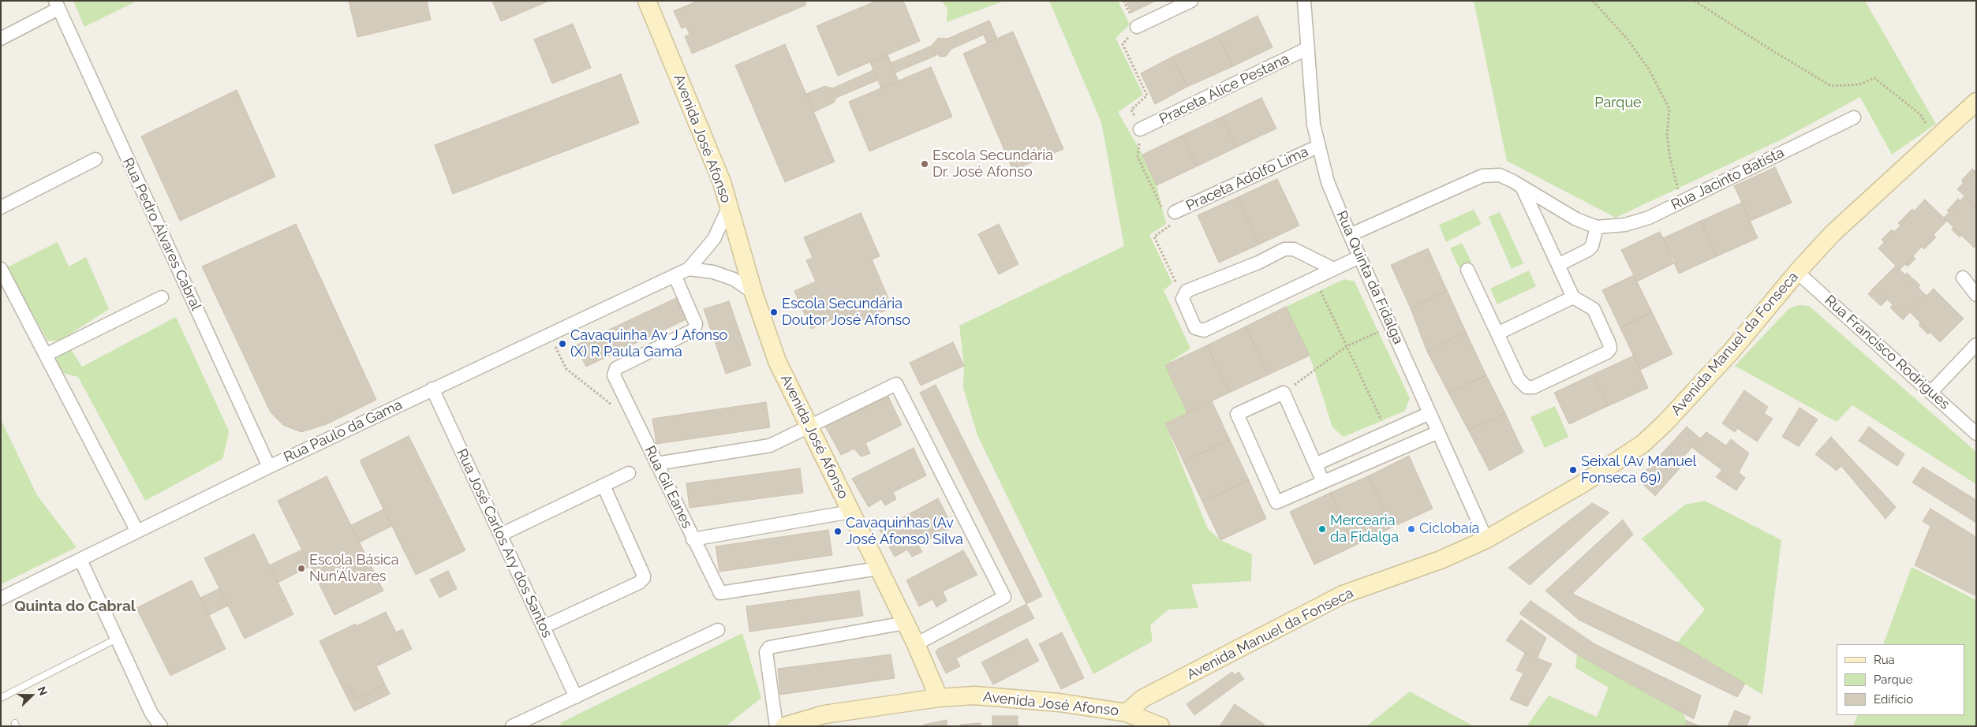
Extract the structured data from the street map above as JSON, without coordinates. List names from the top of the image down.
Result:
{
  "streets": {
    "street": [
      "Praceta Alice Pestana",
      "Avenida José Afonso",
      "Praceta Adolfo Lima",
      "Rua Jacinto Batista",
      "Rua Pedro Álvares Cabral",
      "Rua Quinta da Fidalga",
      "Avenida Manuel da Fonseca",
      "Rua Francisco Rodrigues",
      "Rua Paulo da Gama",
      "Rua Gil Eanes",
      "Rua José Carlos Ary dos Santos"
    ]
  },
  "crossings": [
    ["Praceta Alice Pestana", "Rua Quinta da Fidalga"],
    ["Avenida José Afonso", "Avenida Manuel da Fonseca"],
    ["Avenida José Afonso", "Rua Paulo da Gama"],
    ["Avenida José Afonso", "Rua Gil Eanes"],
    ["Praceta Adolfo Lima", "Rua Quinta da Fidalga"],
    ["Rua Jacinto Batista", "Rua Quinta da Fidalga"],
    ["Rua Pedro Álvares Cabral", "Rua Paulo da Gama"],
    ["Rua Quinta da Fidalga", "Avenida Manuel da Fonseca"],
    ["Avenida Manuel da Fonseca", "Rua Francisco Rodrigues"],
    ["Rua Paulo da Gama", "Rua Gil Eanes"],
    ["Rua Paulo da Gama", "Rua José Carlos Ary dos Santos"]
  ],
  "districts": ["Quinta do Cabral"],
  "parks": ["Parque"],
  "places": [
    "Escola Secundária Dr. José Afonso",
    "Escola Secundária Doutor José Afonso",
    "Cavaquinha Av J Afonso (X) R Paula Gama",
    "Seixal (Av Manuel Fonseca 69)",
    "Mercearia da Fidalga",
    "Ciclobaía",
    "Cavaquinhas (Av José Afonso) Silva",
    "Escola Básica Nun’Álvares"
  ],
  "legend": ["Rua", "Parque", "Edifício"],
  "north": "right"
}
